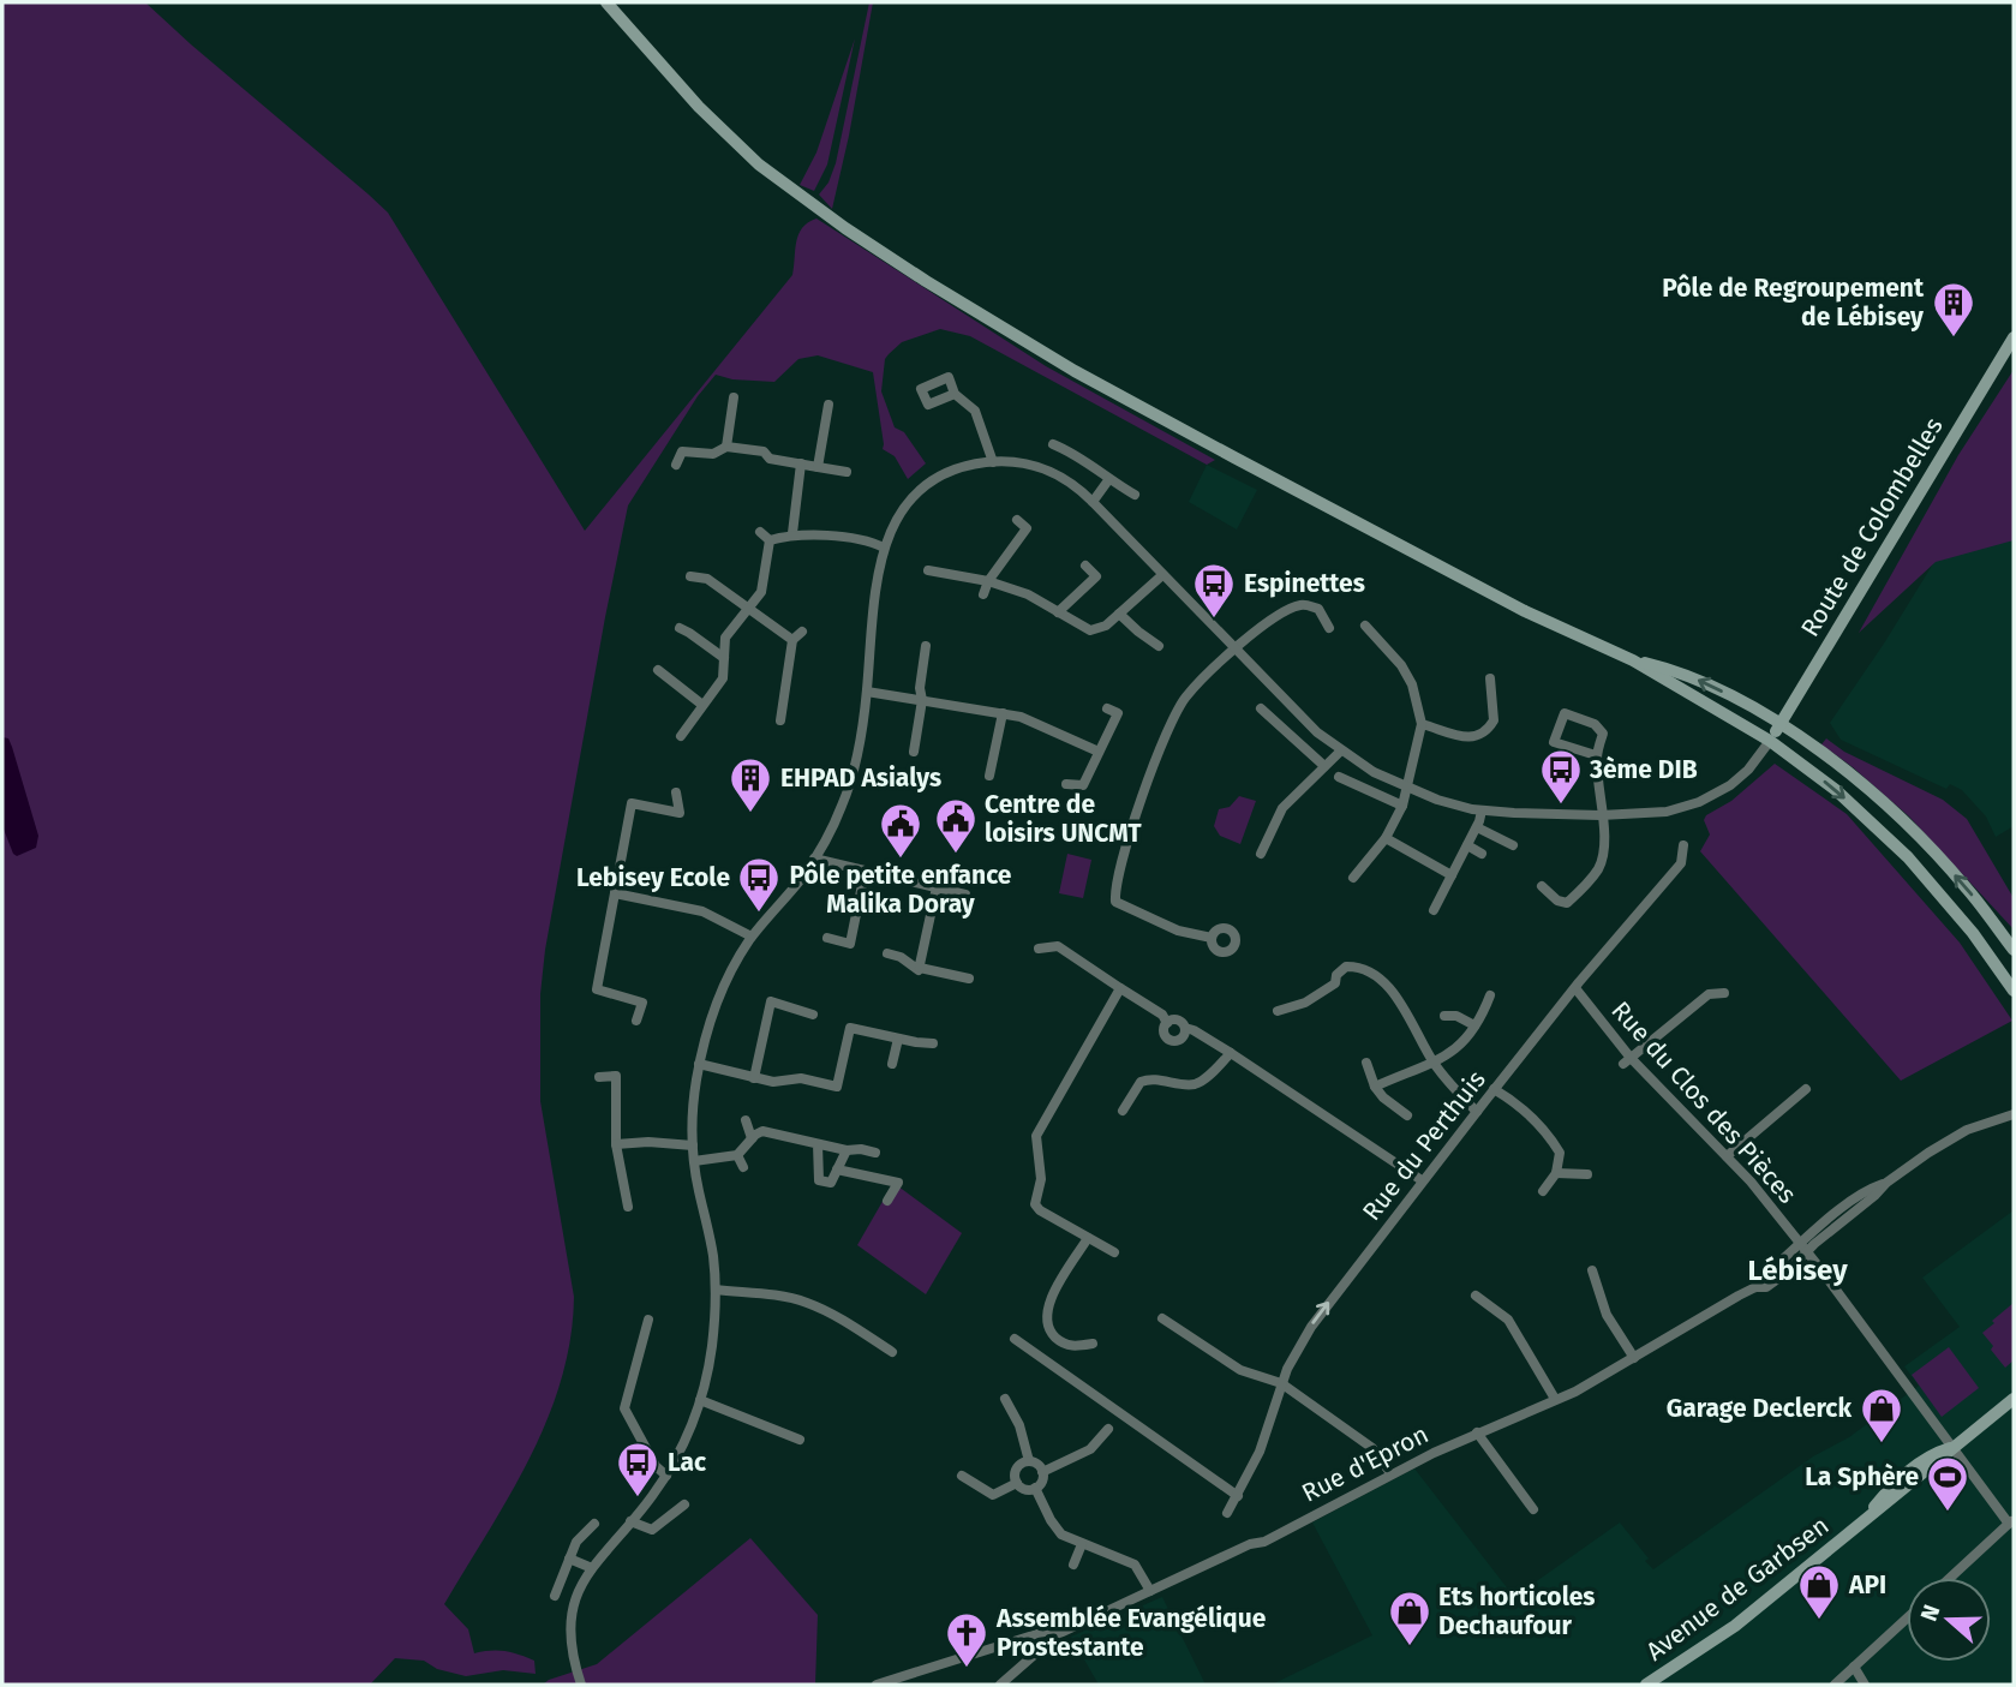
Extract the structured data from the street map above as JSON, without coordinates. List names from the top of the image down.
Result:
{
  "streets": {
    "main road": ["Route de Colombelles", "Avenue de Garbsen"],
    "street": ["Rue du Clos des Pièces", "Rue du Perthuis", "Rue d'Epron"]
  },
  "crossings": [
    ["Rue du Clos des Pièces", "Rue du Perthuis"],
    ["Rue du Clos des Pièces", "Rue d'Epron"],
    ["Rue du Clos des Pièces", "Avenue de Garbsen"]
  ],
  "districts": ["Lébisey"],
  "places": {
    "building": ["Pôle de Regroupement de Lébisey", "EHPAD Asialys"],
    "bus stop": [
      "Espinettes",
      "3ème DIB",
      "Lebisey Ecole",
      "Lac"
    ],
    "public building": ["Centre de loisirs UNCMT", "Pôle petite enfance Malika Doray"],
    "shop": ["Garage Declerck", "API", "Ets horticoles Dechaufour"],
    "sports": ["La Sphère"],
    "church": ["Assemblée Evangélique Prostestante"]
  },
  "north": "left"
}
